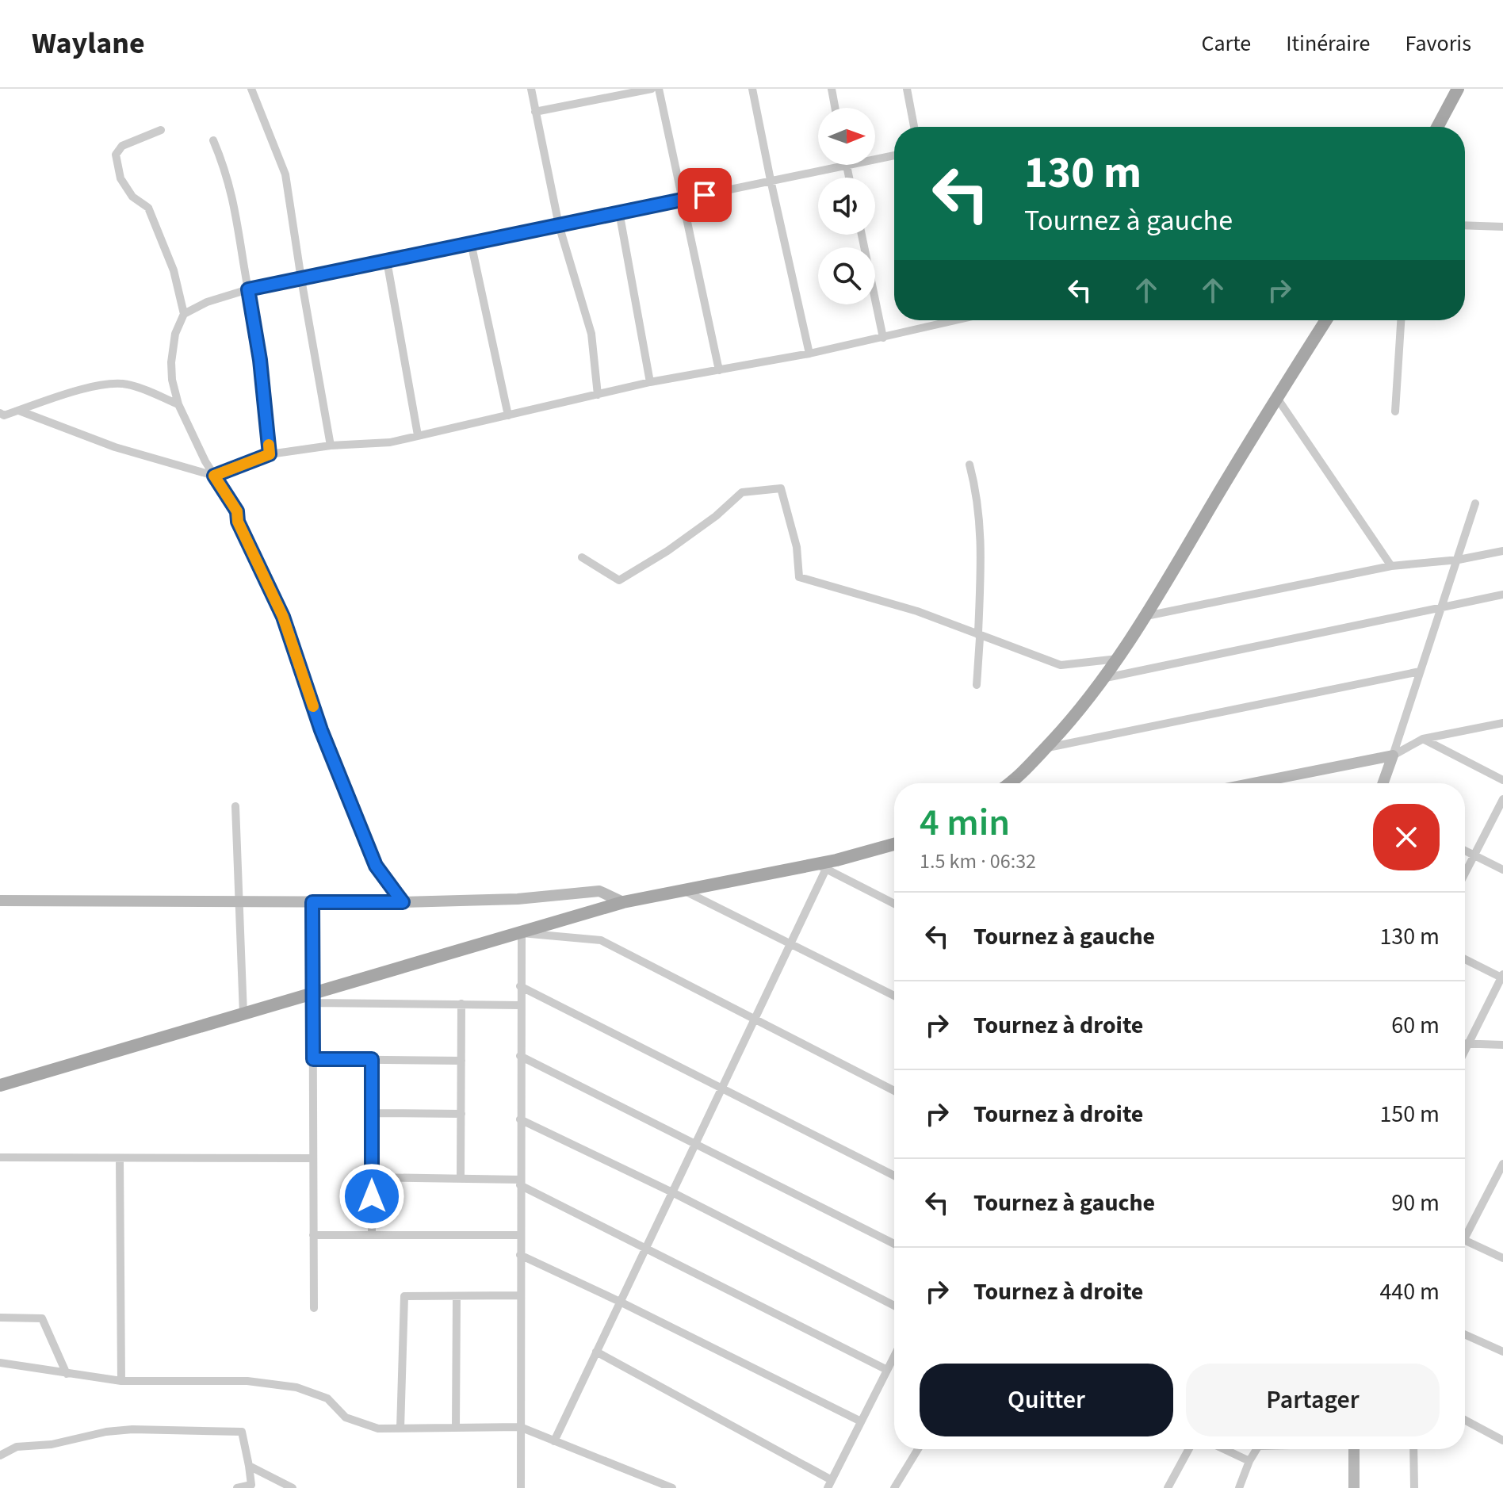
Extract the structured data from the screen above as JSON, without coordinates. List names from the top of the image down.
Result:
{
  "north": "right",
  "page": {
    "header": "Waylane",
    "nav": ["Carte", "Itinéraire", "Favoris"],
    "turn": ["130 m", "Tournez à gauche"],
    "heading": ["4 min", "1.5 km · 06:32"],
    "list": [
      {
        "name": "Tournez à gauche",
        "value": "130 m"
      },
      {
        "name": "Tournez à droite",
        "value": "60 m"
      },
      {
        "name": "Tournez à droite",
        "value": "150 m"
      },
      {
        "name": "Tournez à gauche",
        "value": "90 m"
      },
      {
        "name": "Tournez à droite",
        "value": "440 m"
      }
    ],
    "buttons": ["Quitter", "Partager"]
  }
}
